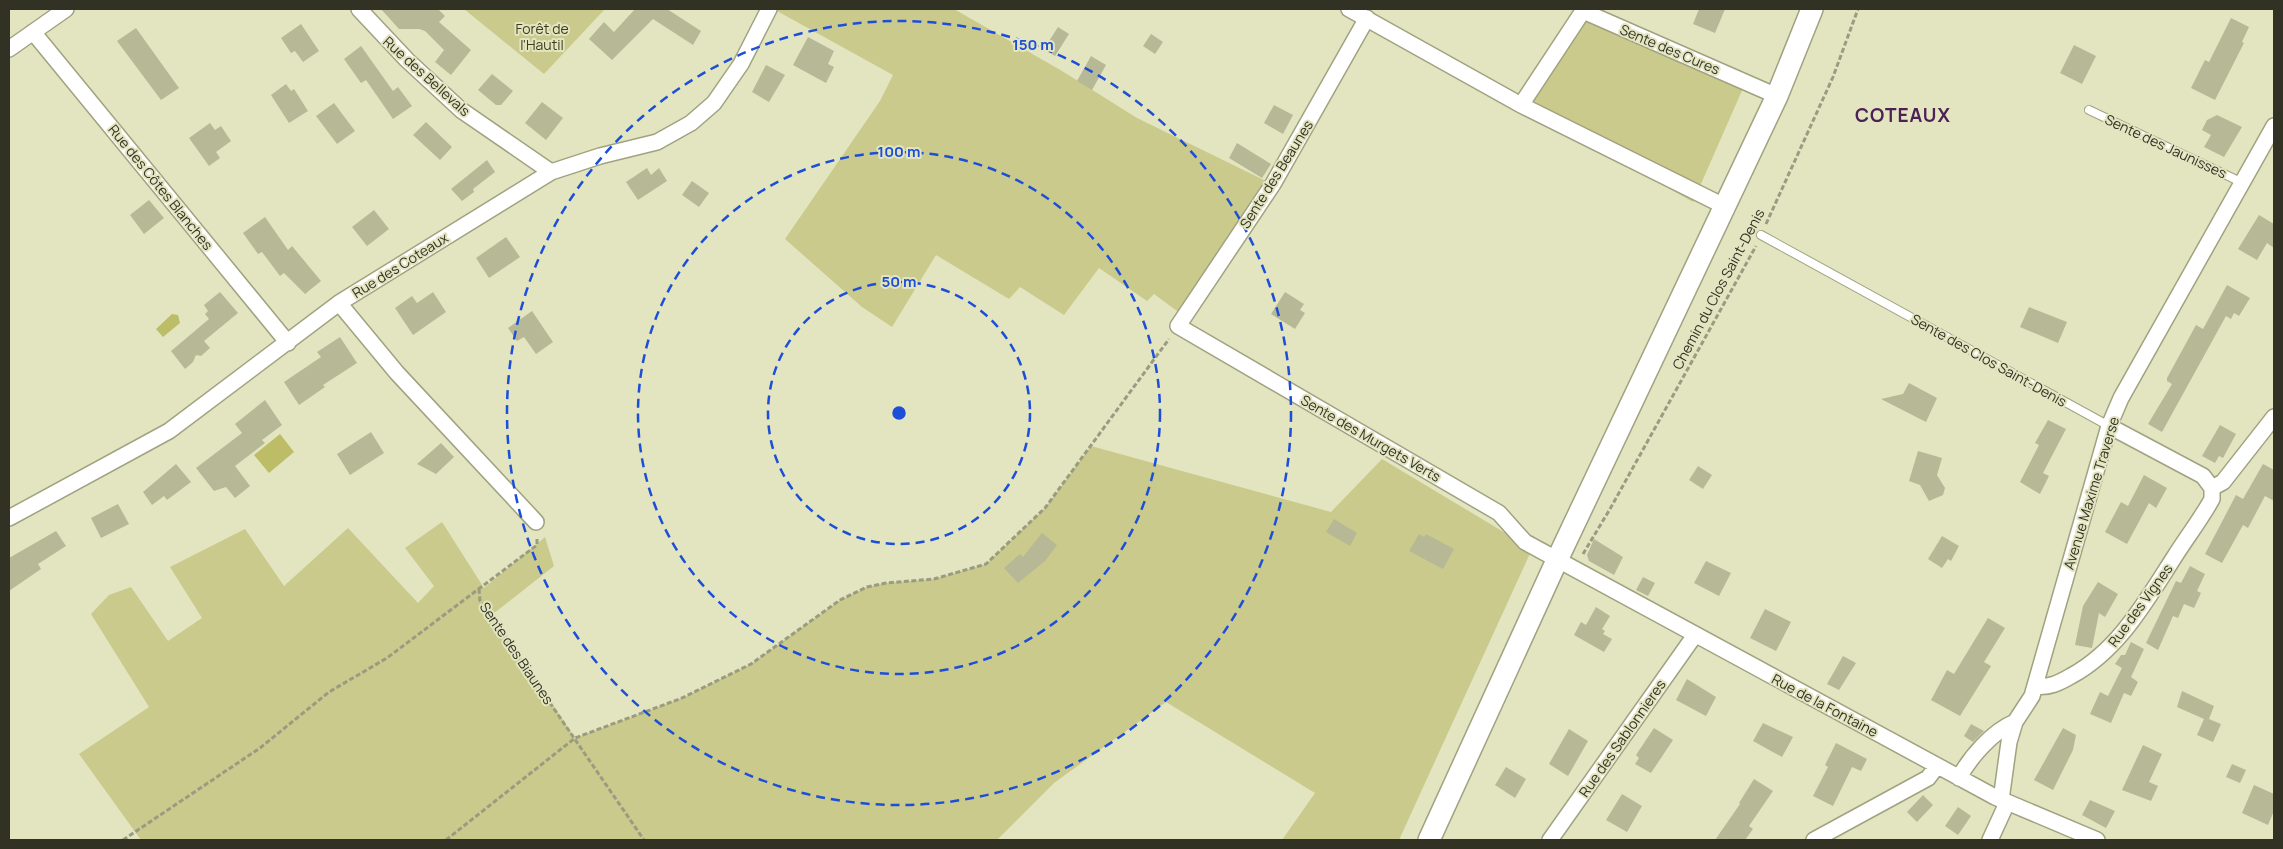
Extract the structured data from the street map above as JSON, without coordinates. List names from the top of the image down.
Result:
{
  "streets": {
    "street": [
      "Sente des Cures",
      "Rue des Bellevals",
      "Sente des Beaunes",
      "Rue des Côtes Blanches",
      "Rue des Coteaux",
      "Sente des Clos Saint-Denis",
      "Sente des Murgets Verts",
      "Avenue Maxime Traverse",
      "Rue des Vignes",
      "Rue de la Fontaine",
      "Rue des Sablonnieres"
    ],
    "lane": ["Sente des Jaunisses"],
    "path": ["Chemin du Clos Saint-Denis", "Sente des Biaunes"]
  },
  "crossings": [
    ["Rue des Bellevals", "Rue des Coteaux"],
    ["Sente des Jaunisses", "Avenue Maxime Traverse"],
    ["Sente des Beaunes", "Sente des Murgets Verts"],
    ["Rue des Côtes Blanches", "Rue des Coteaux"],
    ["Chemin du Clos Saint-Denis", "Sente des Clos Saint-Denis"],
    ["Chemin du Clos Saint-Denis", "Sente des Murgets Verts"],
    ["Chemin du Clos Saint-Denis", "Rue de la Fontaine"],
    ["Sente des Clos Saint-Denis", "Avenue Maxime Traverse"],
    ["Sente des Clos Saint-Denis", "Rue des Vignes"],
    ["Sente des Murgets Verts", "Rue de la Fontaine"],
    ["Avenue Maxime Traverse", "Rue des Vignes"],
    ["Avenue Maxime Traverse", "Rue de la Fontaine"],
    ["Rue de la Fontaine", "Rue des Sablonnieres"]
  ],
  "districts": ["COTEAUX"],
  "parks": ["Forêt de l'Hautil"],
  "rings": ["150 m", "100 m", "50 m"]
}
